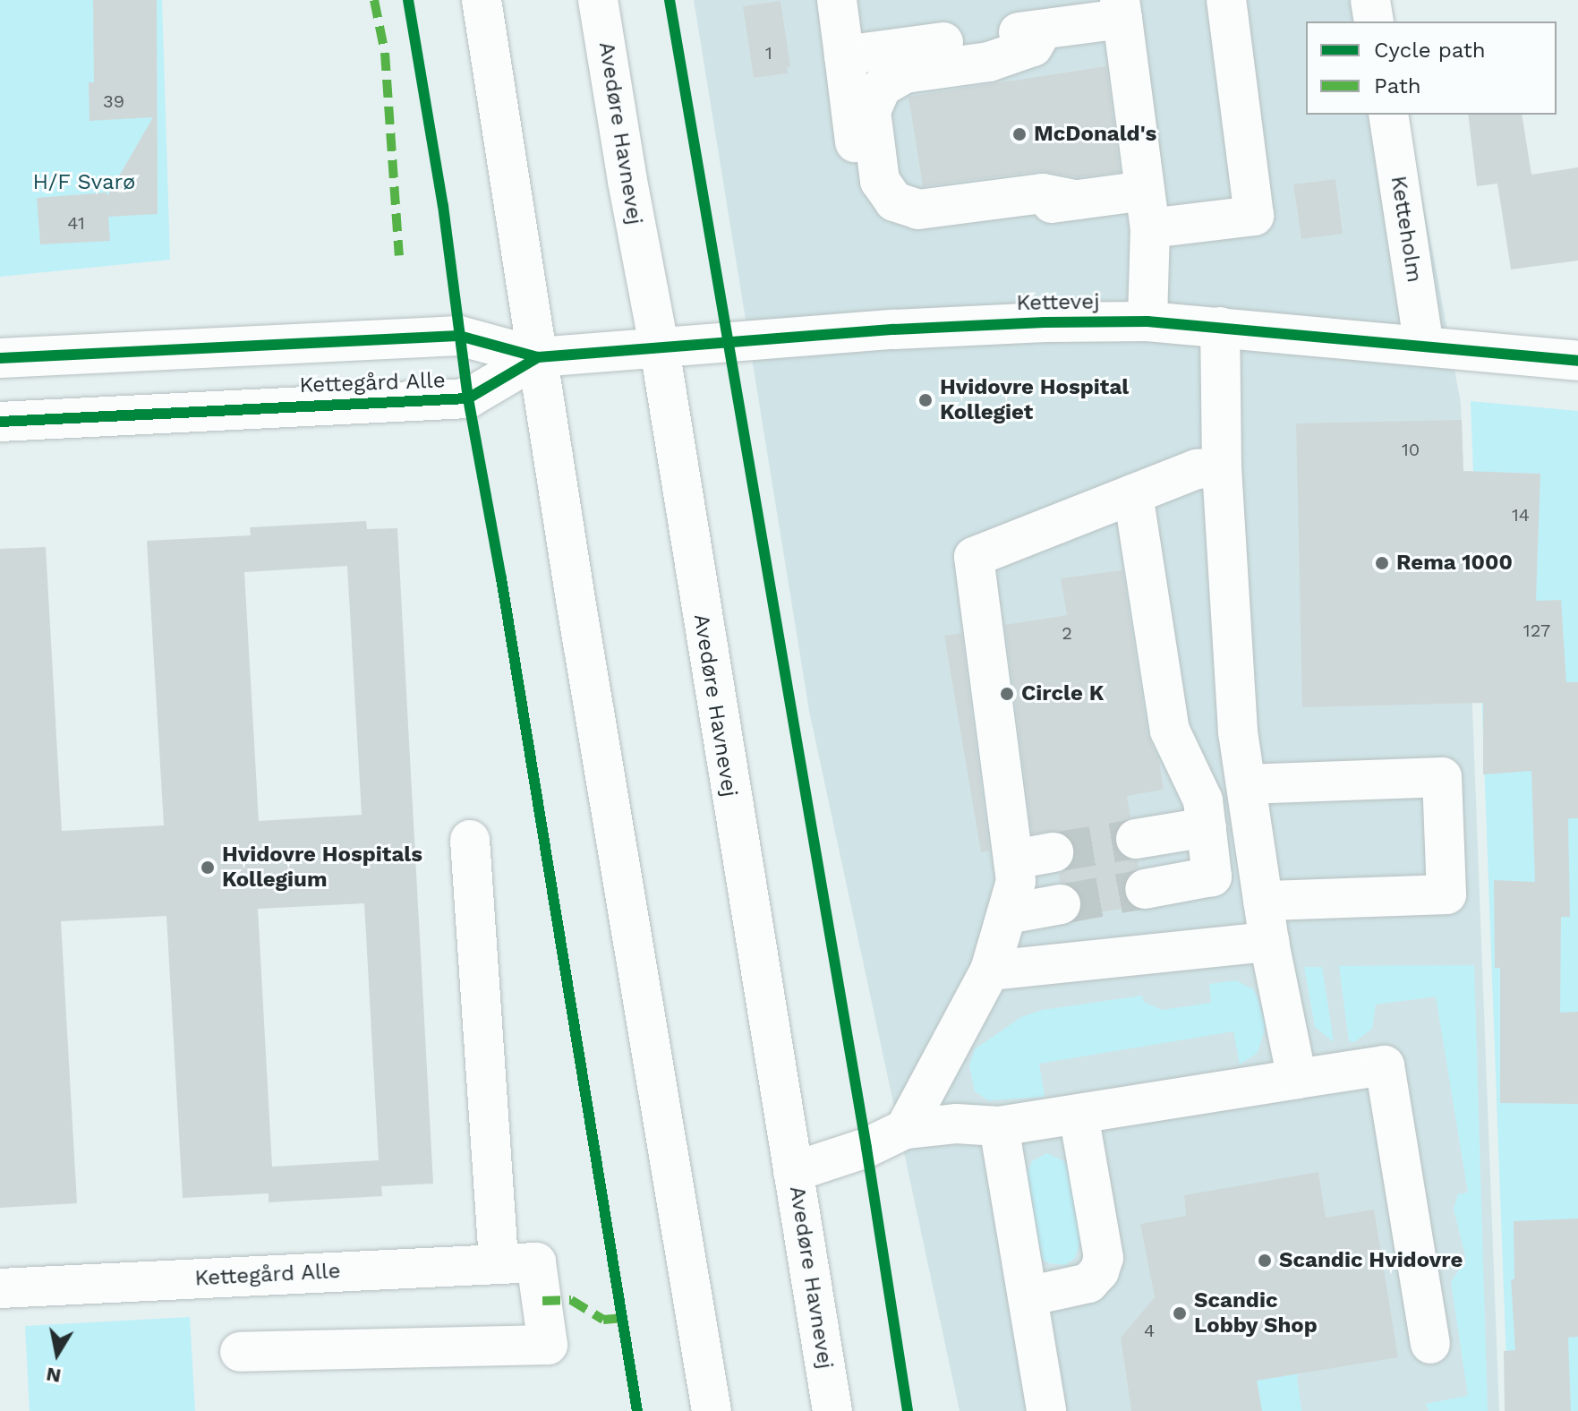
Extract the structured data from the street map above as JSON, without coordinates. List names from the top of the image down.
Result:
{
  "streets": {
    "street": [
      "Avedøre Havnevej",
      "Ketteholm",
      "Kettevej",
      "Kettegård Alle"
    ]
  },
  "crossings": [
    ["Avedøre Havnevej", "Kettevej"],
    ["Ketteholm", "Kettevej"],
    ["Kettevej", "Kettegård Alle"]
  ],
  "parks": ["H/F Svarø"],
  "places": [
    "McDonald's",
    "Hvidovre Hospital Kollegiet",
    "Rema 1000",
    "Circle K",
    "Hvidovre Hospitals Kollegium",
    "Scandic Hvidovre",
    "Scandic Lobby Shop"
  ],
  "house_numbers": [
    "1",
    "39",
    "41",
    "10",
    "14",
    "127",
    "2",
    "4"
  ],
  "legend": ["Cycle path", "Path"],
  "north": "bottom"
}
